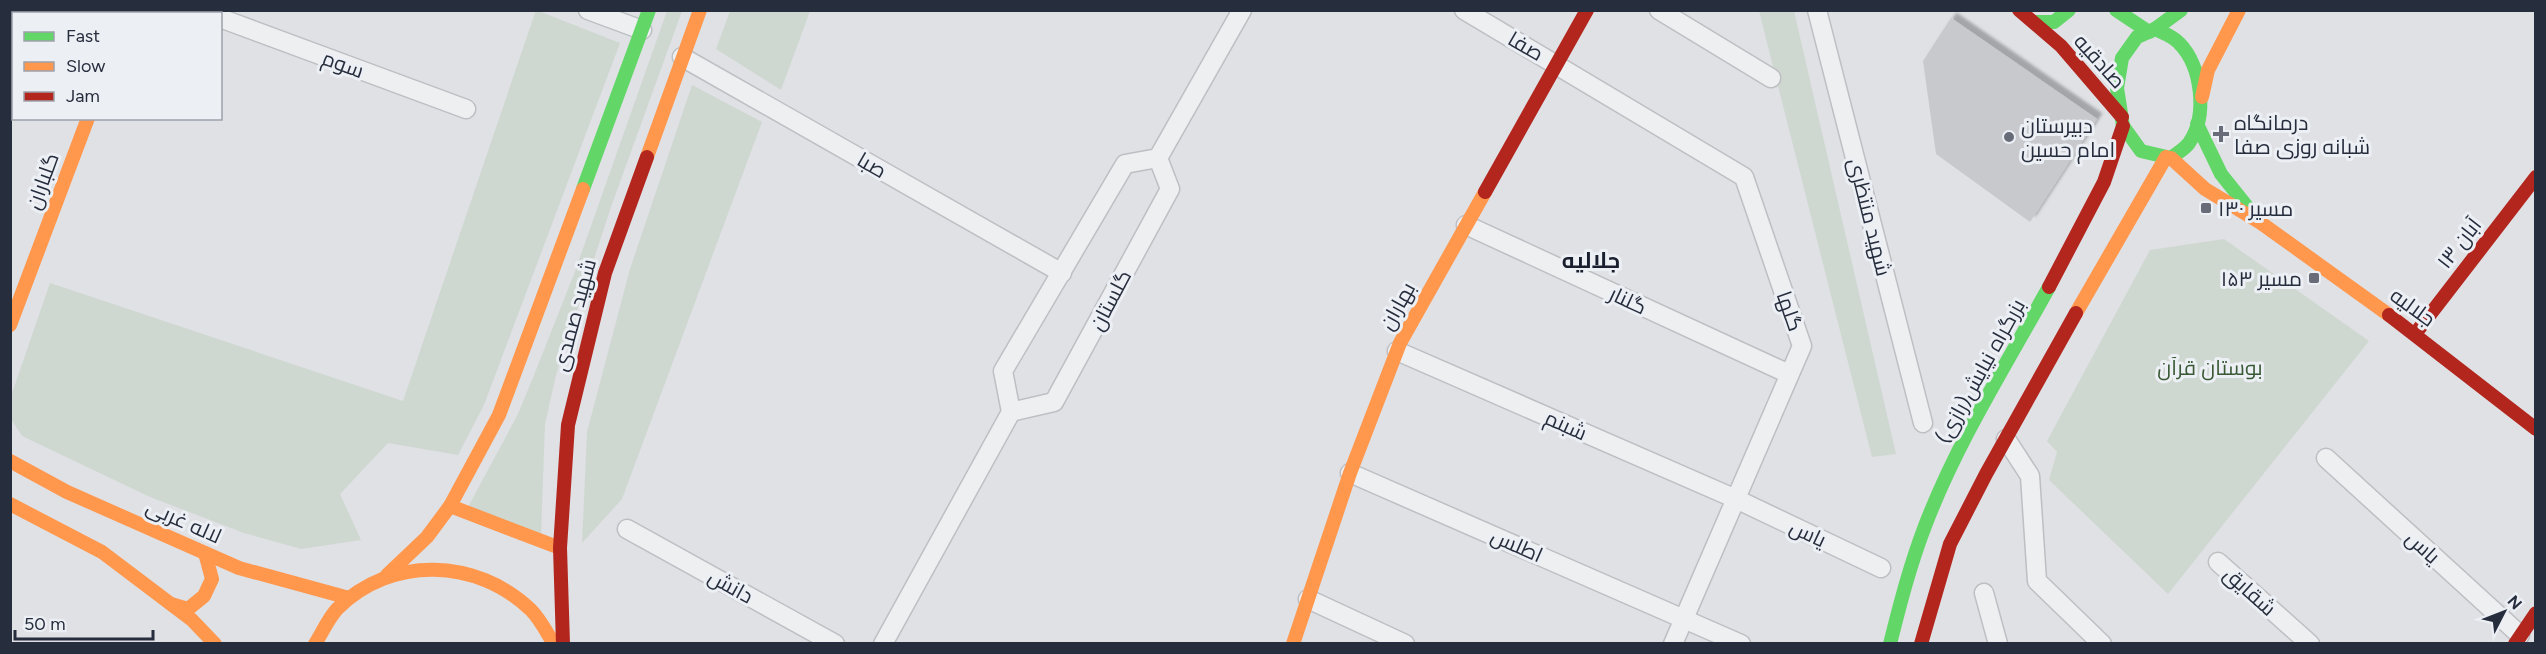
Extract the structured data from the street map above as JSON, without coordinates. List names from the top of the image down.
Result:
{
  "streets": {
    "main road": [
      "صادقیه",
      "گلباران",
      "۱۳ آبان",
      "بهاران",
      "جلالیه",
      "شهید صمدی",
      "بزرگراه نیایش(رازی)",
      "لاله غربی"
    ],
    "street": [
      "صفا",
      "سوم",
      "صبا",
      "شهید منتظری",
      "گلستان",
      "گلنار",
      "گلها",
      "شبنم",
      "یاس",
      "اطلس",
      "دانش",
      "شقایق"
    ]
  },
  "crossings": [
    ["صفا", "بهاران"],
    ["صفا", "گلها"],
    ["صادقیه", "بزرگراه نیایش(رازی)"],
    ["صبا", "شهید صمدی"],
    ["۱۳ آبان", "جلالیه"],
    ["گلنار", "بهاران"],
    ["گلنار", "گلها"],
    ["بهاران", "گلها"],
    ["بهاران", "شبنم"],
    ["بهاران", "اطلس"],
    ["گلها", "شبنم"],
    ["گلها", "یاس"],
    ["گلها", "اطلس"],
    ["شبنم", "یاس"]
  ],
  "districts": ["جلالیه"],
  "parks": ["بوستان قرآن"],
  "places": {
    "health": ["درمانگاه شبانه روزی صفا"],
    "other": ["دبیرستان امام حسین"],
    "transit": ["مسیر ۱۳۰", "مسیر ۱۵۳"]
  },
  "legend": ["Fast", "Slow", "Jam"],
  "scale_bar": "50 m",
  "north": "top right"
}
